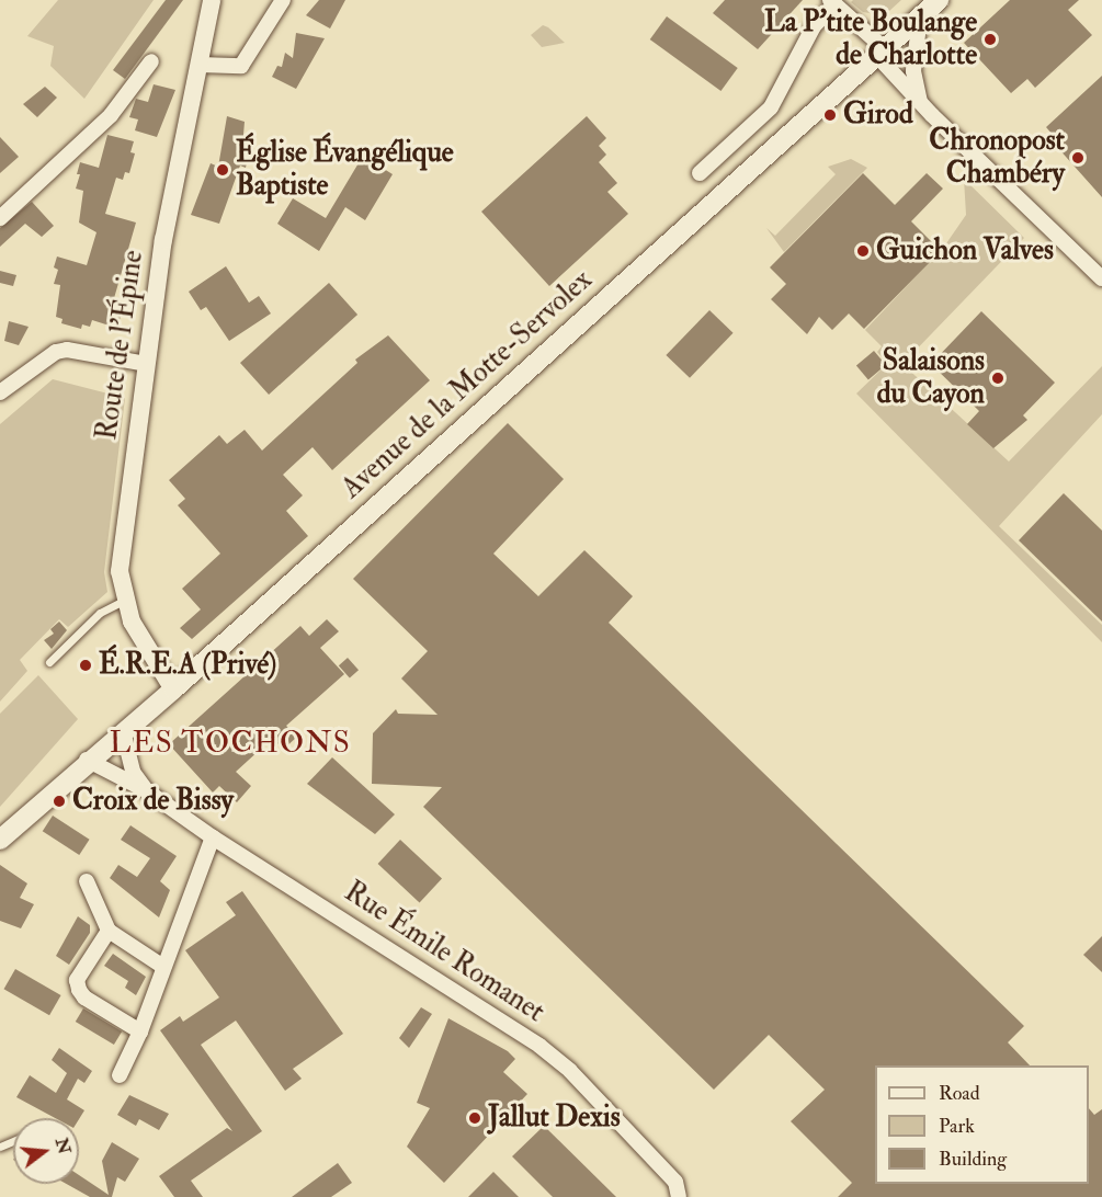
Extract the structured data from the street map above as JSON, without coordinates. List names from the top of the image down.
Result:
{
  "streets": {
    "main road": ["Avenue de la Motte-Servolex"],
    "street": ["Route de l'Épine", "Rue Émile Romanet"]
  },
  "crossings": [
    ["Route de l'Épine", "Avenue de la Motte-Servolex"],
    ["Avenue de la Motte-Servolex", "Rue Émile Romanet"]
  ],
  "districts": ["LES TOCHONS"],
  "places": [
    "La P'tite Boulange de Charlotte",
    "Girod",
    "Chronopost Chambéry",
    "Église Évangélique Baptiste",
    "Guichon Valves",
    "Salaisons du Cayon",
    "É.R.E.A (Privé)",
    "Croix de Bissy",
    "Jallut Dexis"
  ],
  "legend": ["Road", "Park", "Building"],
  "north": "right"
}
